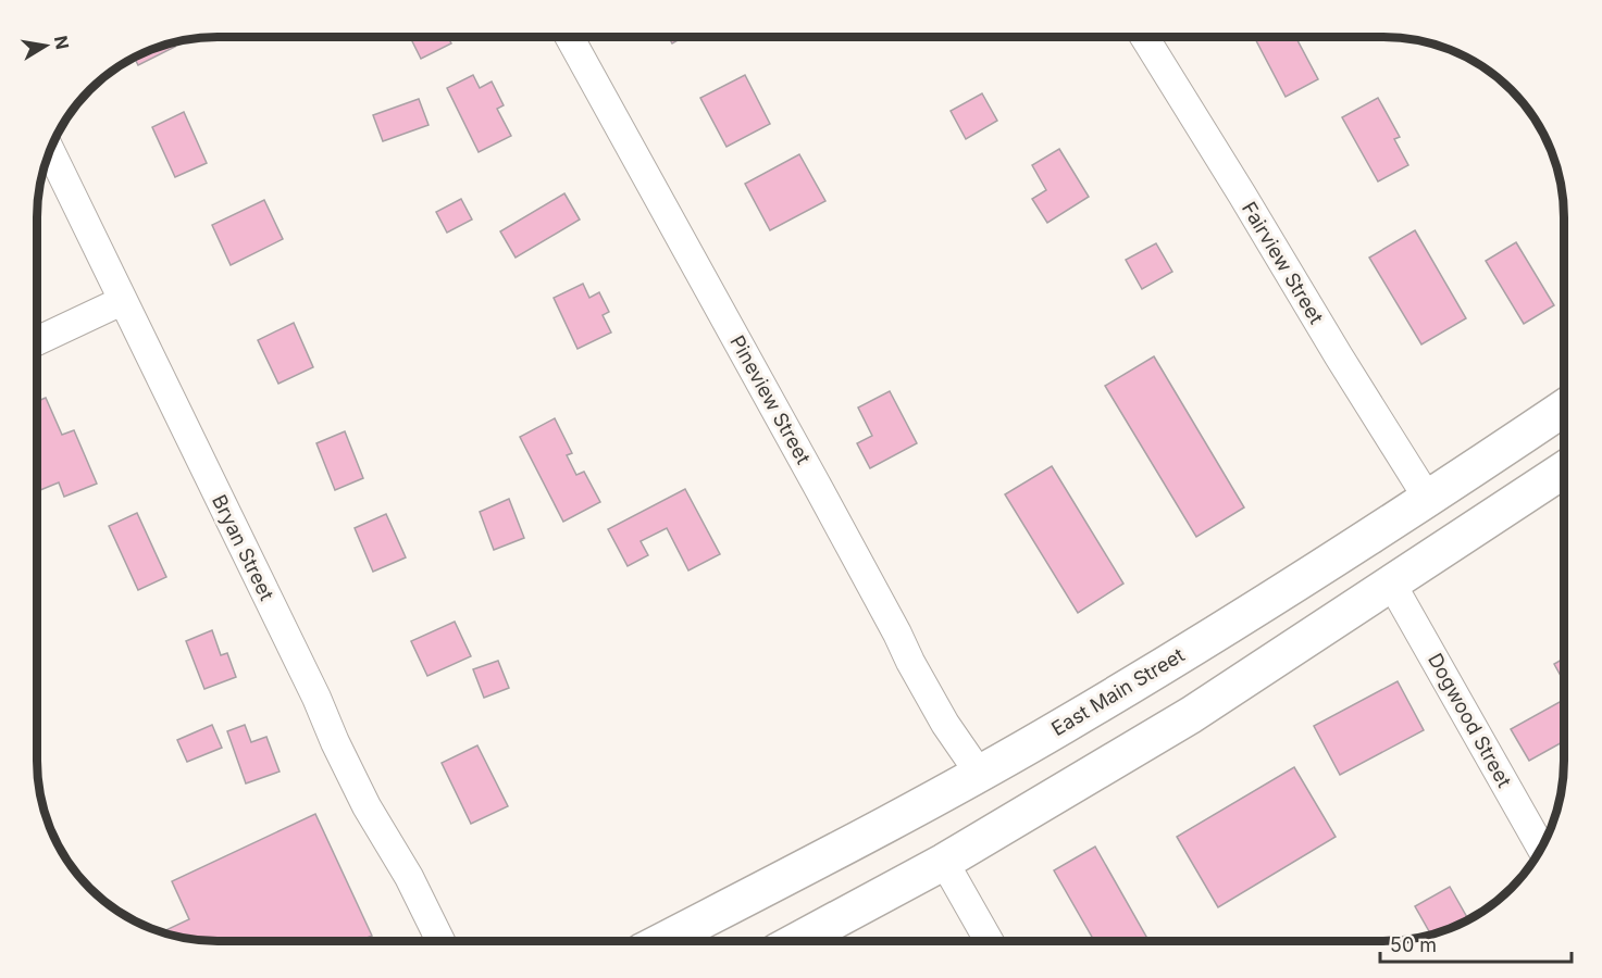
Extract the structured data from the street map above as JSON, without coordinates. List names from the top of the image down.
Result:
{
  "streets": {
    "main road": ["East Main Street"],
    "street": [
      "Fairview Street",
      "Pineview Street",
      "Bryan Street",
      "Dogwood Street"
    ]
  },
  "crossings": [
    ["Fairview Street", "East Main Street"],
    ["Pineview Street", "East Main Street"]
  ],
  "scale_bar": "50 m",
  "north": "right"
}
